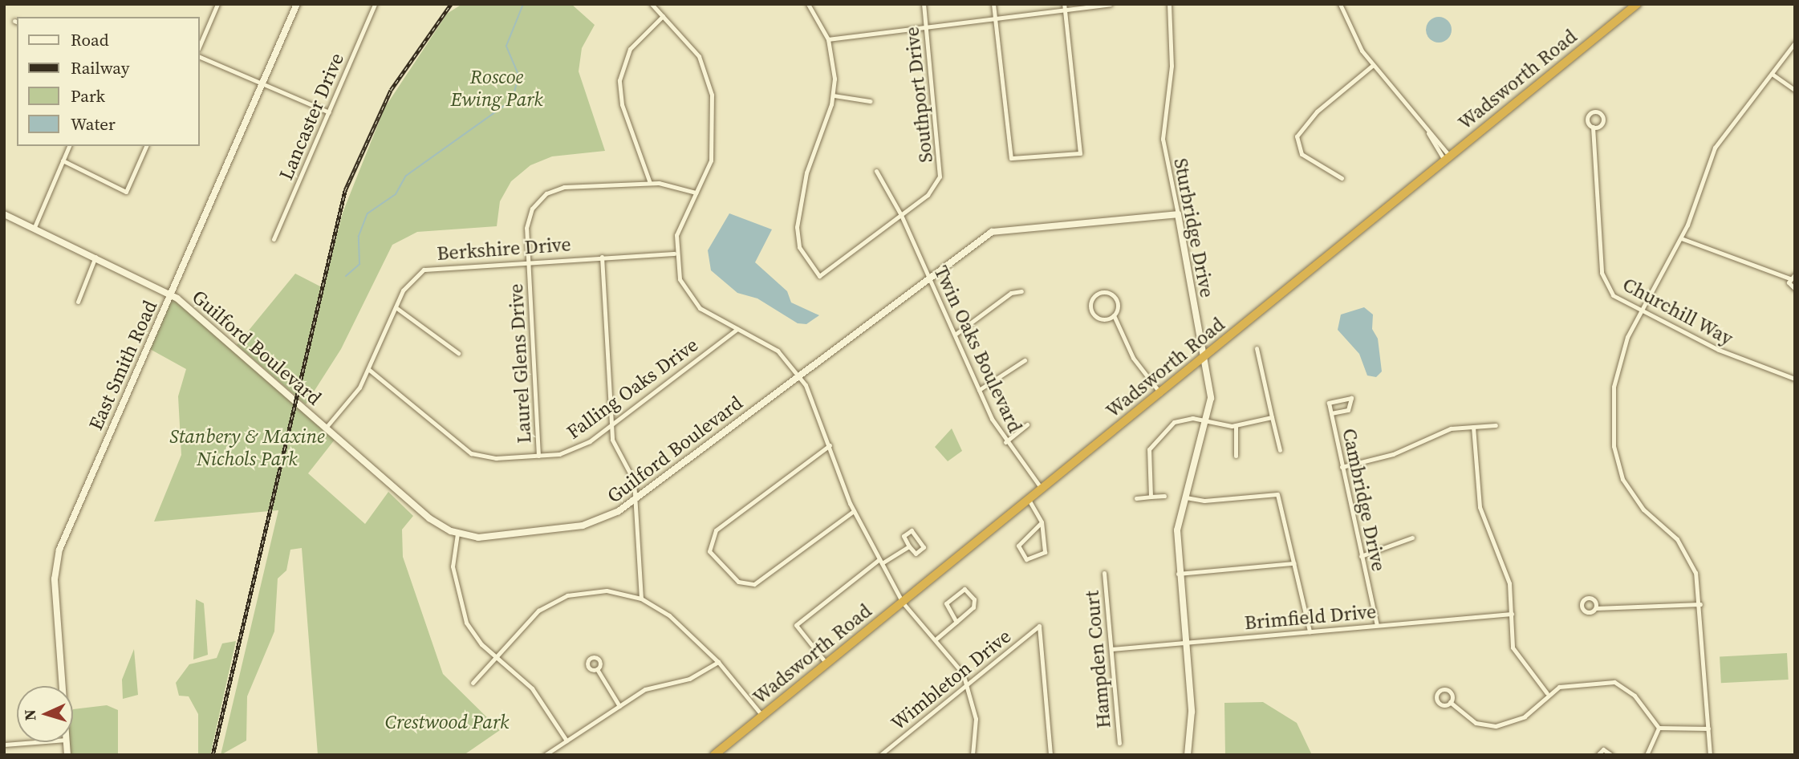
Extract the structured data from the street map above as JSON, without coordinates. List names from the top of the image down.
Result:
{
  "streets": {
    "highway": ["Wadsworth Road"],
    "street": [
      "Southport Drive",
      "Lancaster Drive",
      "Sturbridge Drive",
      "Berkshire Drive",
      "Churchill Way",
      "Guilford Boulevard",
      "Twin Oaks Boulevard",
      "Laurel Glens Drive",
      "East Smith Road",
      "Falling Oaks Drive",
      "Cambridge Drive",
      "Brimfield Drive",
      "Hampden Court",
      "Wimbleton Drive"
    ]
  },
  "crossings": [
    ["Wadsworth Road", "Sturbridge Drive"],
    ["Wadsworth Road", "Twin Oaks Boulevard"],
    ["Southport Drive", "Twin Oaks Boulevard"],
    ["Sturbridge Drive", "Guilford Boulevard"],
    ["Sturbridge Drive", "Brimfield Drive"],
    ["Berkshire Drive", "Guilford Boulevard"],
    ["Berkshire Drive", "Laurel Glens Drive"],
    ["Berkshire Drive", "Falling Oaks Drive"],
    ["Guilford Boulevard", "Twin Oaks Boulevard"],
    ["Guilford Boulevard", "East Smith Road"],
    ["Laurel Glens Drive", "Falling Oaks Drive"],
    ["Cambridge Drive", "Brimfield Drive"],
    ["Brimfield Drive", "Hampden Court"]
  ],
  "parks": ["Roscoe Ewing Park", "Stanbery & Maxine Nichols Park", "Crestwood Park"],
  "legend": [
    "Road",
    "Railway",
    "Park",
    "Water"
  ],
  "north": "left"
}
